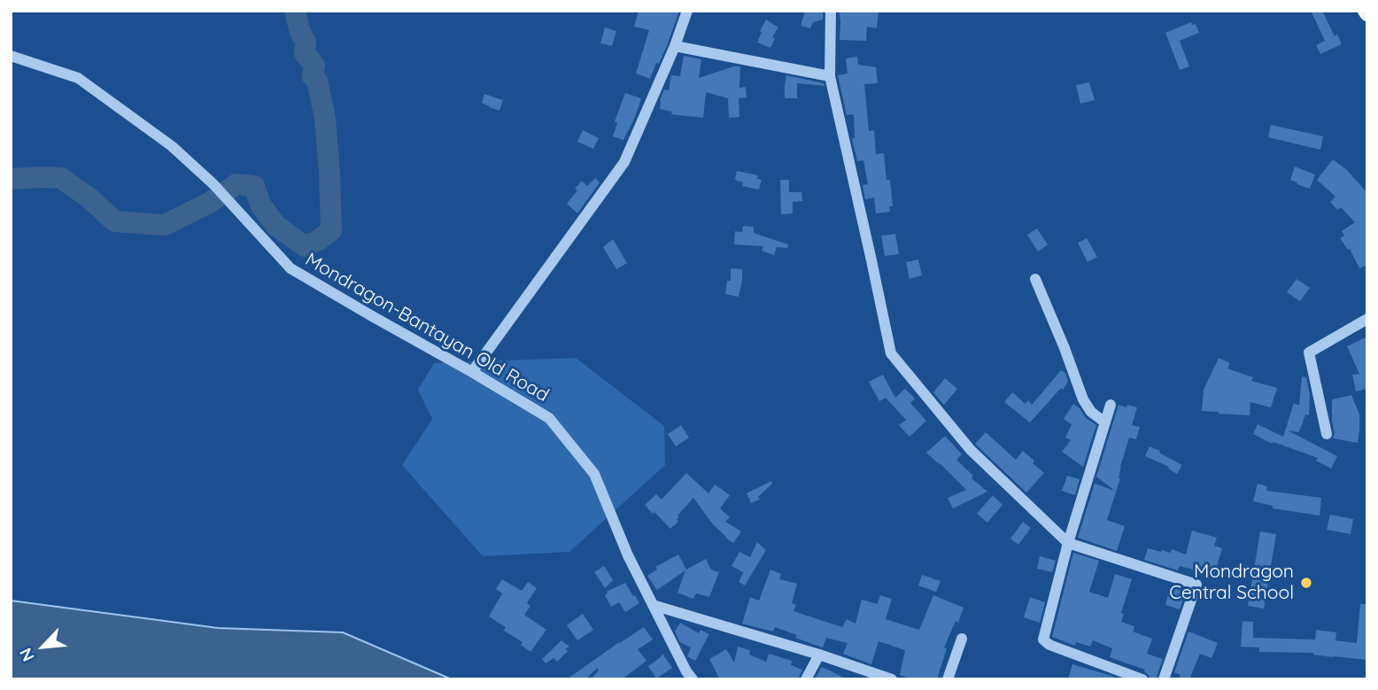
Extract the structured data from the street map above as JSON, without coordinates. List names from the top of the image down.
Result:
{
  "streets": {
    "street": ["Mondragon-Bantayan Old Road"]
  },
  "places": ["Mondragon Central School"],
  "north": "bottom left"
}
